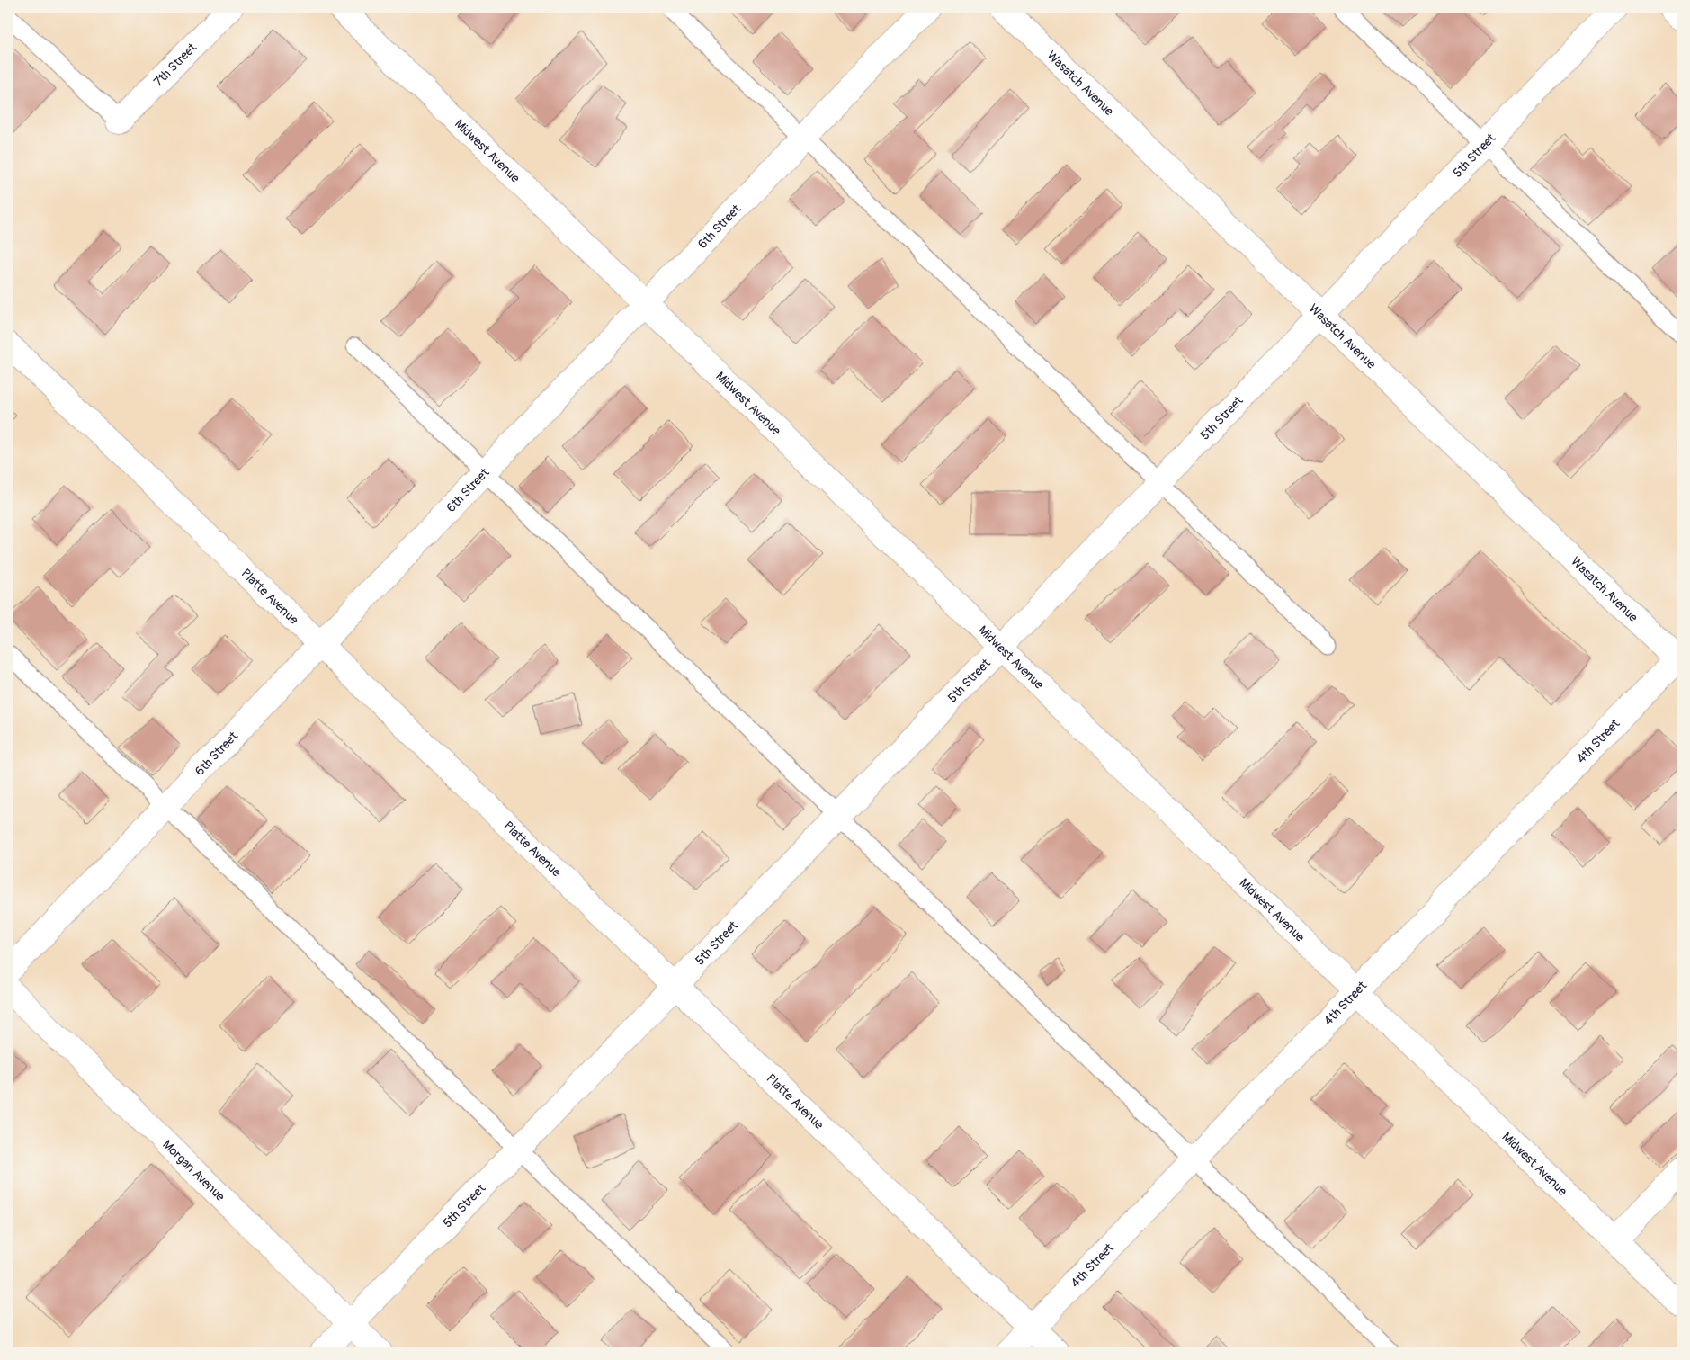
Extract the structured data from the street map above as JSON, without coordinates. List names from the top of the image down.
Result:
{
  "streets": {
    "street": [
      "7th Street",
      "Wasatch Avenue",
      "Midwest Avenue",
      "5th Street",
      "6th Street",
      "Platte Avenue",
      "4th Street",
      "Morgan Avenue"
    ]
  },
  "crossings": [
    ["Wasatch Avenue", "5th Street"],
    ["Wasatch Avenue", "4th Street"],
    ["Midwest Avenue", "5th Street"],
    ["Midwest Avenue", "6th Street"],
    ["Midwest Avenue", "4th Street"],
    ["5th Street", "Platte Avenue"],
    ["5th Street", "Morgan Avenue"],
    ["6th Street", "Platte Avenue"],
    ["Platte Avenue", "4th Street"]
  ]
}
